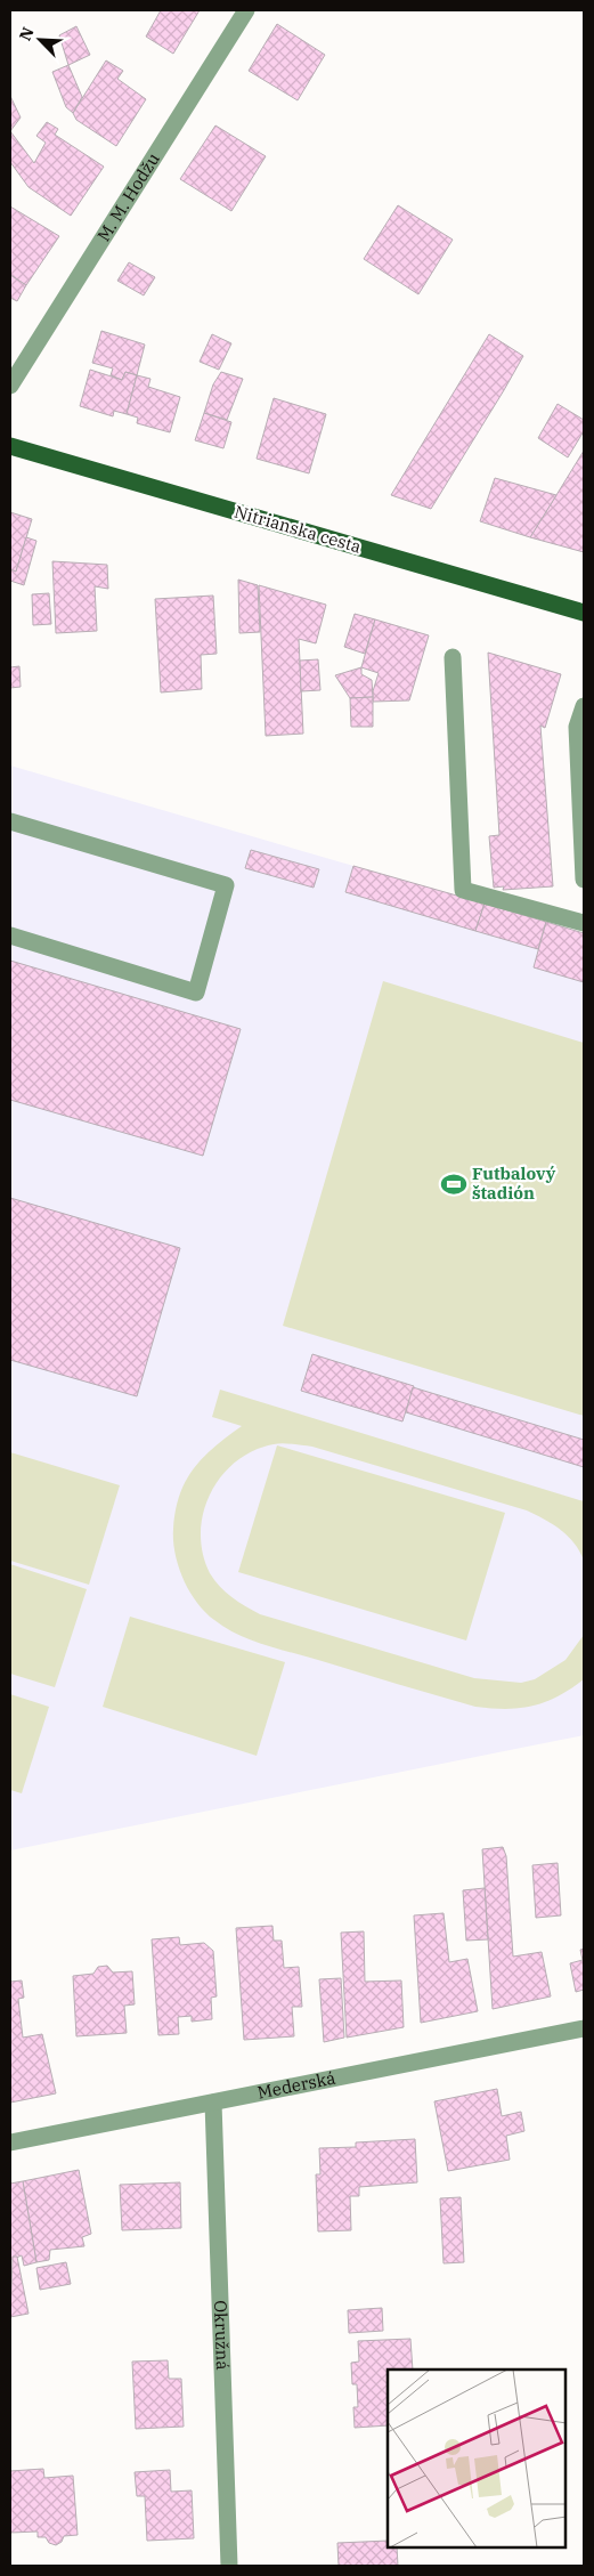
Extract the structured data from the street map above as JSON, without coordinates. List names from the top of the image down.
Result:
{
  "streets": {
    "main road": ["Nitrianska cesta"],
    "street": ["M. M. Hodžu", "Mederská", "Okružná"]
  },
  "crossings": [
    ["Mederská", "Okružná"]
  ],
  "places": {
    "sports": ["Futbalový štadión"]
  },
  "north": "top left"
}
